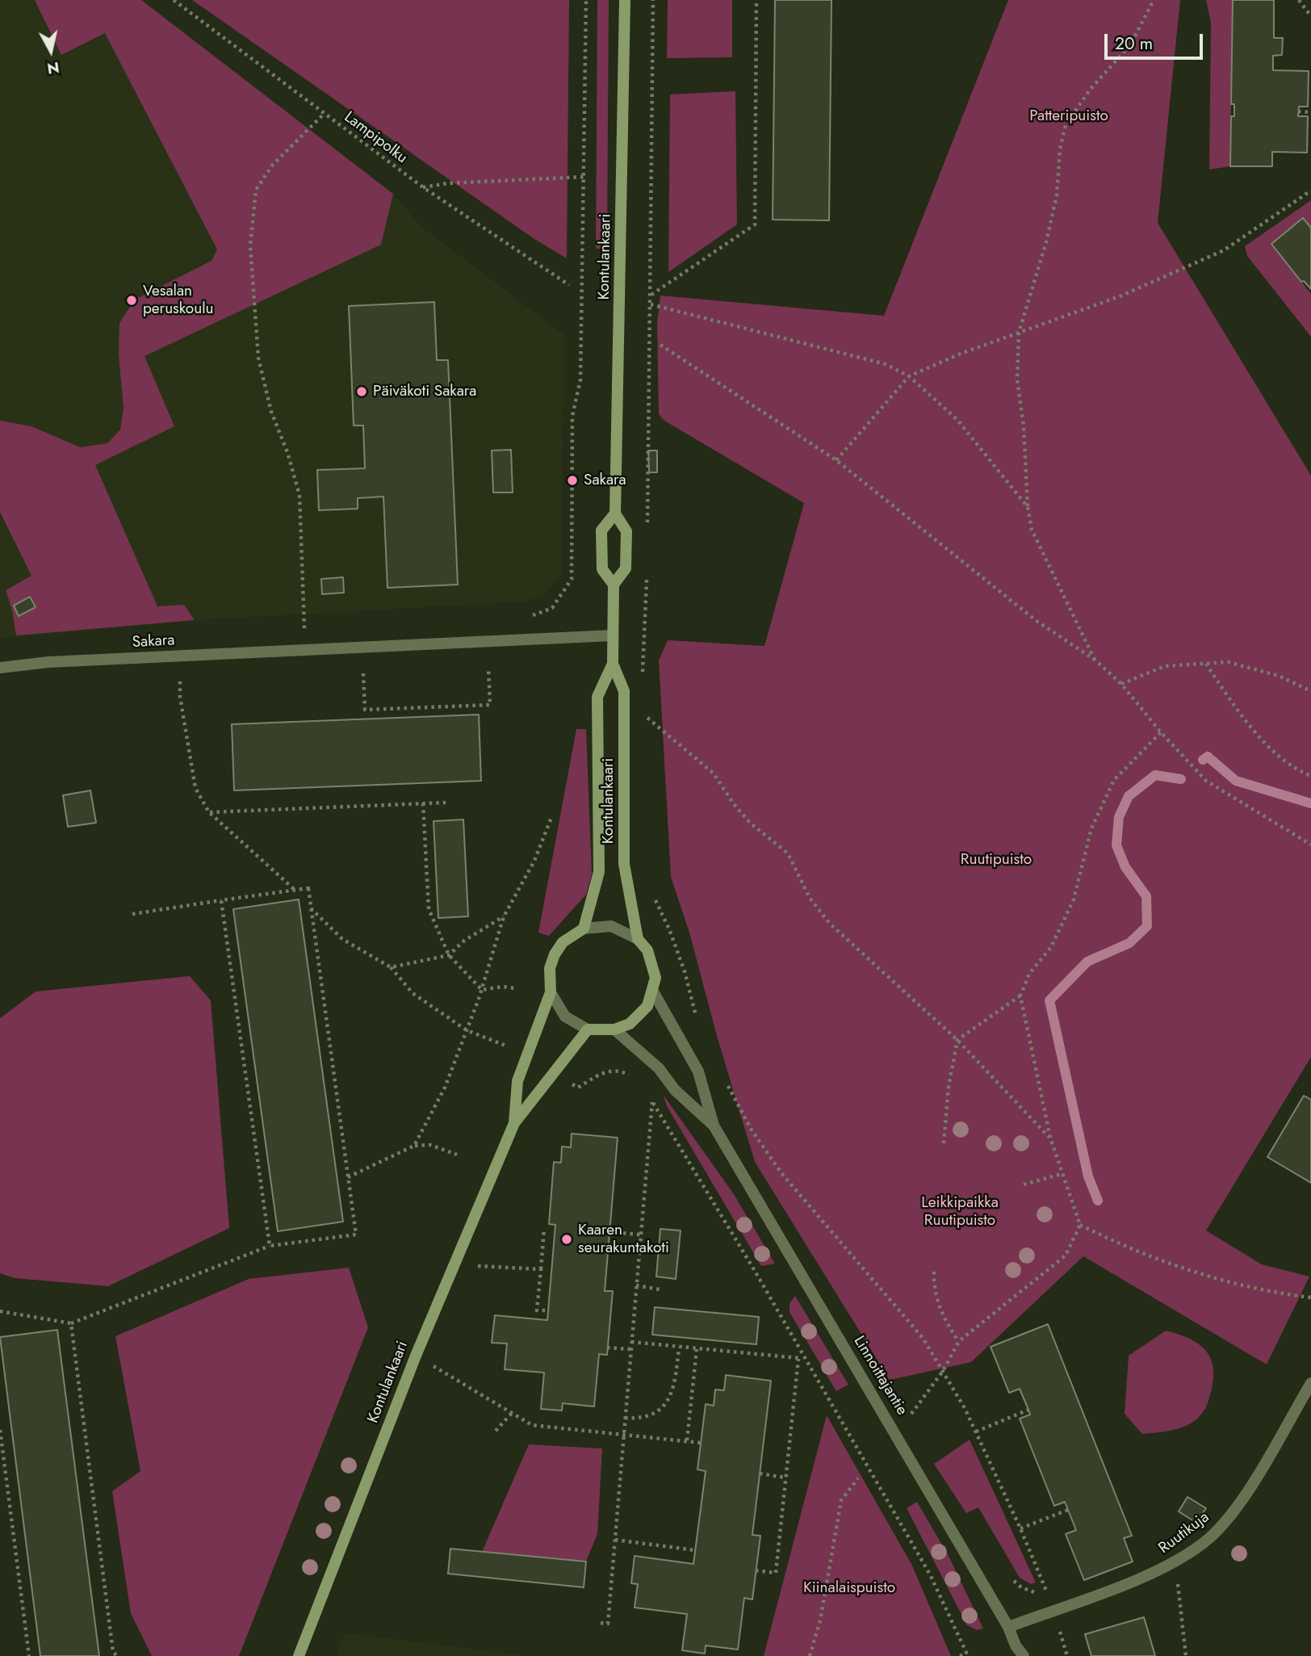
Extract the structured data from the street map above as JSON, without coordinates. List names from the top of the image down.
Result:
{
  "streets": {
    "main road": ["Kontulankaari"],
    "street": ["Sakara", "Linnoittajantie", "Ruutikuja"],
    "path": ["Lampipolku"]
  },
  "crossings": [
    ["Kontulankaari", "Sakara"],
    ["Kontulankaari", "Linnoittajantie"],
    ["Linnoittajantie", "Ruutikuja"]
  ],
  "parks": [
    "Patteripuisto",
    "Ruutipuisto",
    "Leikkipaikka Ruutipuisto",
    "Kiinalaispuisto"
  ],
  "places": [
    "Vesalan peruskoulu",
    "Päiväkoti Sakara",
    "Sakara",
    "Kaaren seurakuntakoti"
  ],
  "scale_bar": "20 m",
  "north": "bottom"
}
